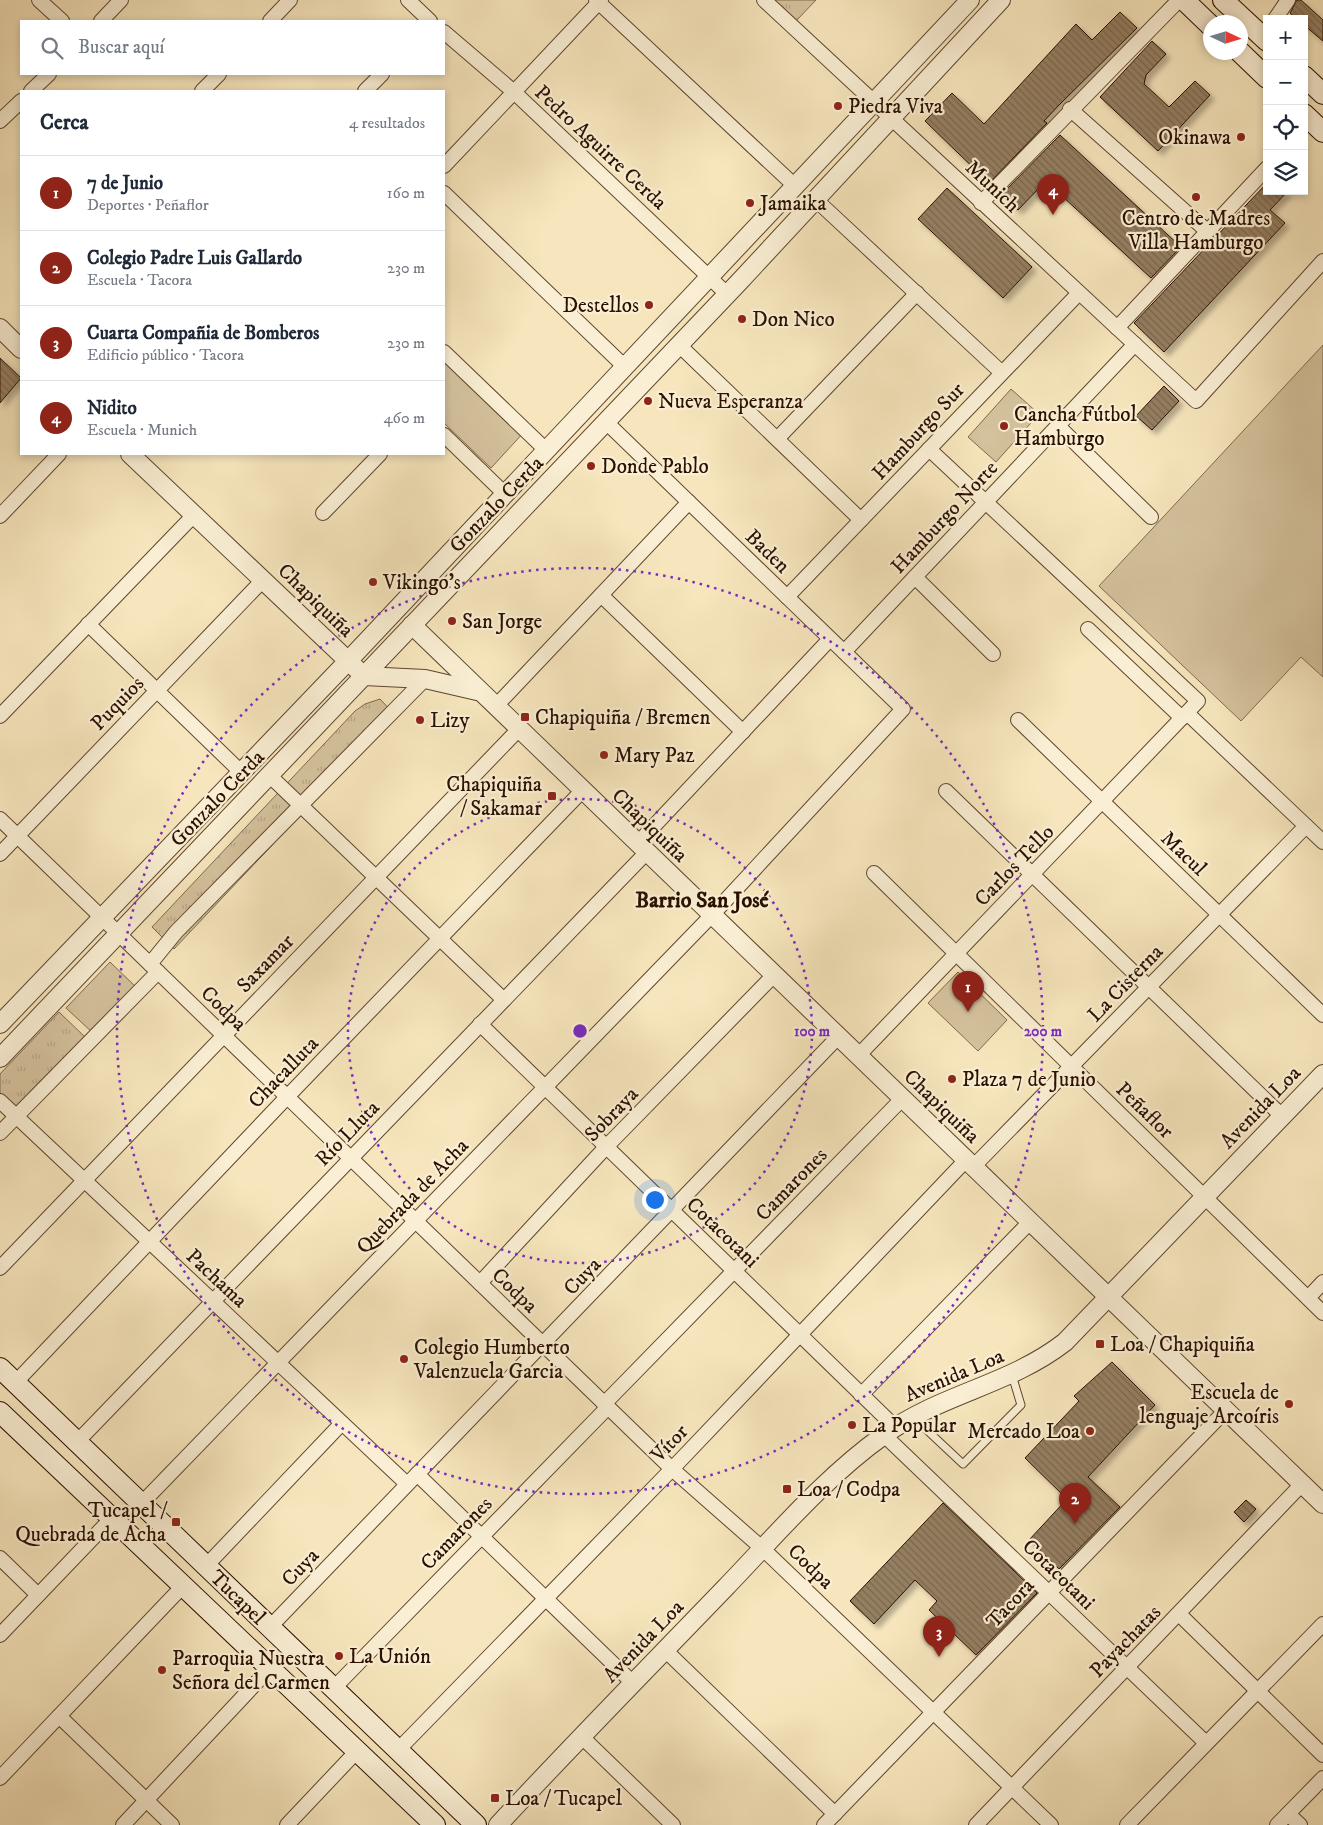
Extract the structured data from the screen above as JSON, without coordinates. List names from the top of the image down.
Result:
{
  "streets": {
    "main road": ["Tucapel"],
    "street": [
      "Pedro Aguirre Cerda",
      "Munich",
      "Hamburgo Sur",
      "Gonzalo Cerda",
      "Hamburgo Norte",
      "Baden",
      "Chapiquiña",
      "Puquios",
      "Macul",
      "Carlos Tello",
      "Saxamar",
      "La Cisterna",
      "Codpa",
      "Chacalluta",
      "Avenida Loa",
      "Peñaflor",
      "Sobraya",
      "Río Lluta",
      "Camarones",
      "Quebrada de Acha",
      "Cotacotani",
      "Cuya",
      "Pachama",
      "Vítor",
      "Tacora",
      "Payachatas"
    ]
  },
  "crossings": [
    ["Pedro Aguirre Cerda", "Gonzalo Cerda"],
    ["Munich", "Hamburgo Sur"],
    ["Munich", "Gonzalo Cerda"],
    ["Munich", "Hamburgo Norte"],
    ["Hamburgo Sur", "Baden"],
    ["Gonzalo Cerda", "Baden"],
    ["Gonzalo Cerda", "Chapiquiña"],
    ["Gonzalo Cerda", "Codpa"],
    ["Hamburgo Norte", "Baden"],
    ["Hamburgo Norte", "Carlos Tello"],
    ["Baden", "Río Lluta"],
    ["Baden", "Quebrada de Acha"],
    ["Chapiquiña", "Puquios"],
    ["Chapiquiña", "Carlos Tello"],
    ["Chapiquiña", "Saxamar"],
    ["Chapiquiña", "La Cisterna"],
    ["Chapiquiña", "Chacalluta"],
    ["Chapiquiña", "Avenida Loa"],
    ["Chapiquiña", "Sobraya"],
    ["Chapiquiña", "Río Lluta"],
    ["Chapiquiña", "Camarones"],
    ["Chapiquiña", "Quebrada de Acha"],
    ["Chapiquiña", "Cuya"],
    ["Chapiquiña", "Vítor"],
    ["Chapiquiña", "Tacora"],
    ["Chapiquiña", "Payachatas"],
    ["Puquios", "Codpa"],
    ["Macul", "Carlos Tello"],
    ["Macul", "La Cisterna"],
    ["Carlos Tello", "Peñaflor"],
    ["Saxamar", "Codpa"],
    ["Saxamar", "Pachama"],
    ["La Cisterna", "Peñaflor"],
    ["La Cisterna", "Vítor"],
    ["Codpa", "Chacalluta"],
    ["Codpa", "Avenida Loa"],
    ["Codpa", "Sobraya"],
    ["Codpa", "Río Lluta"],
    ["Codpa", "Camarones"],
    ["Codpa", "Quebrada de Acha"],
    ["Codpa", "Cuya"],
    ["Codpa", "Vítor"],
    ["Codpa", "Tacora"],
    ["Codpa", "Payachatas"],
    ["Chacalluta", "Pachama"],
    ["Chacalluta", "Tucapel"],
    ["Avenida Loa", "Peñaflor"],
    ["Avenida Loa", "Cotacotani"],
    ["Avenida Loa", "Pachama"],
    ["Sobraya", "Cotacotani"],
    ["Río Lluta", "Cotacotani"],
    ["Río Lluta", "Pachama"],
    ["Río Lluta", "Tucapel"],
    ["Camarones", "Cotacotani"],
    ["Camarones", "Pachama"],
    ["Camarones", "Tucapel"],
    ["Quebrada de Acha", "Cotacotani"],
    ["Quebrada de Acha", "Pachama"],
    ["Quebrada de Acha", "Tucapel"],
    ["Cotacotani", "Cuya"],
    ["Cotacotani", "Vítor"],
    ["Cotacotani", "Tacora"],
    ["Cotacotani", "Payachatas"],
    ["Cuya", "Pachama"],
    ["Cuya", "Tucapel"],
    ["Pachama", "Vítor"],
    ["Vítor", "Tucapel"]
  ],
  "districts": ["Barrio San José"],
  "places": {
    "other": [
      "Piedra Viva",
      "Okinawa",
      "Centro de Madres Villa Hamburgo",
      "Jamaika",
      "Destellos",
      "Don Nico",
      "Nueva Esperanza",
      "Cancha Fútbol Hamburgo",
      "Donde Pablo",
      "Vikingo's",
      "San Jorge",
      "Lizy",
      "Mary Paz",
      "Plaza 7 de Junio",
      "Colegio Humberto Valenzuela Garcia",
      "Escuela de lenguaje Arcoíris",
      "La Popular",
      "Mercado Loa",
      "La Unión",
      "Parroquia Nuestra Señora del Carmen"
    ],
    "transit": [
      "Chapiquiña / Bremen",
      "Chapiquiña / Sakamar",
      "Loa / Chapiquiña",
      "Loa / Codpa",
      "Tucapel / Quebrada de Acha",
      "Loa / Tucapel"
    ]
  },
  "north": "right",
  "page": {
    "map_buttons": ["+", "−"],
    "search": "Buscar aquí",
    "heading": ["Cerca", "4 resultados"],
    "list": [
      {
        "mark": "1",
        "name": "7 de Junio",
        "note": "Deportes · Peñaflor",
        "value": "160 m"
      },
      {
        "mark": "2",
        "name": "Colegio Padre Luis Gallardo",
        "note": "Escuela · Tacora",
        "value": "230 m"
      },
      {
        "mark": "3",
        "name": "Cuarta Compañia de Bomberos",
        "note": "Edificio público · Tacora",
        "value": "230 m"
      },
      {
        "mark": "4",
        "name": "Nidito",
        "note": "Escuela · Munich",
        "value": "460 m"
      }
    ],
    "pins": [
      "4",
      "1",
      "2",
      "3"
    ]
  },
  "rings": ["100 m", "200 m"]
}
